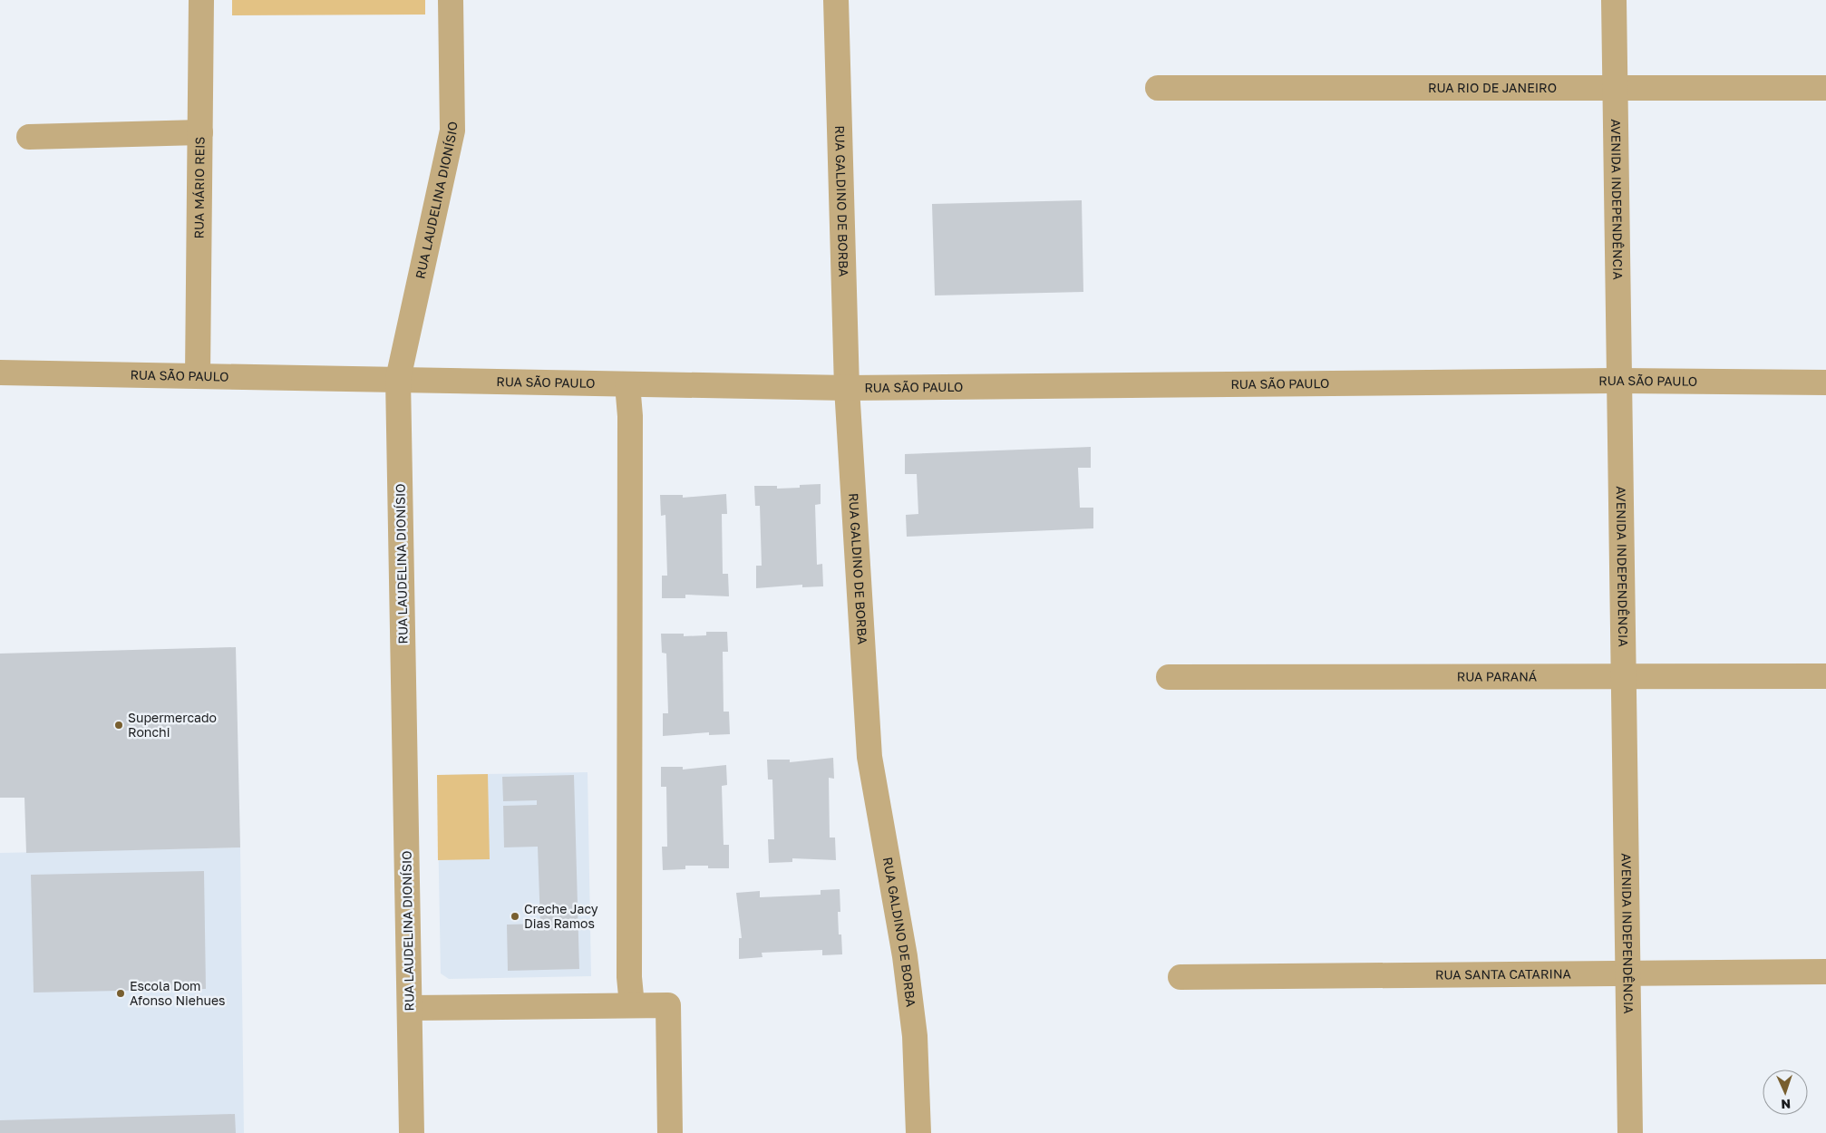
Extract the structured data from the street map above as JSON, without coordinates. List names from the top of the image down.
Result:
{
  "streets": {
    "street": [
      "RUA RIO DE JANEIRO",
      "RUA MÁRIO REIS",
      "AVENIDA INDEPENDÊNCIA",
      "RUA LAUDELINA DIONÍSIO",
      "RUA GALDINO DE BORBA",
      "RUA SÃO PAULO",
      "RUA PARANÁ",
      "RUA SANTA CATARINA"
    ]
  },
  "crossings": [
    ["RUA RIO DE JANEIRO", "AVENIDA INDEPENDÊNCIA"],
    ["RUA MÁRIO REIS", "RUA SÃO PAULO"],
    ["AVENIDA INDEPENDÊNCIA", "RUA SÃO PAULO"],
    ["AVENIDA INDEPENDÊNCIA", "RUA PARANÁ"],
    ["AVENIDA INDEPENDÊNCIA", "RUA SANTA CATARINA"],
    ["RUA LAUDELINA DIONÍSIO", "RUA SÃO PAULO"],
    ["RUA GALDINO DE BORBA", "RUA SÃO PAULO"]
  ],
  "places": ["Supermercado Ronchi", "Creche Jacy Dias Ramos", "Escola Dom Afonso Niehues"],
  "north": "bottom"
}
